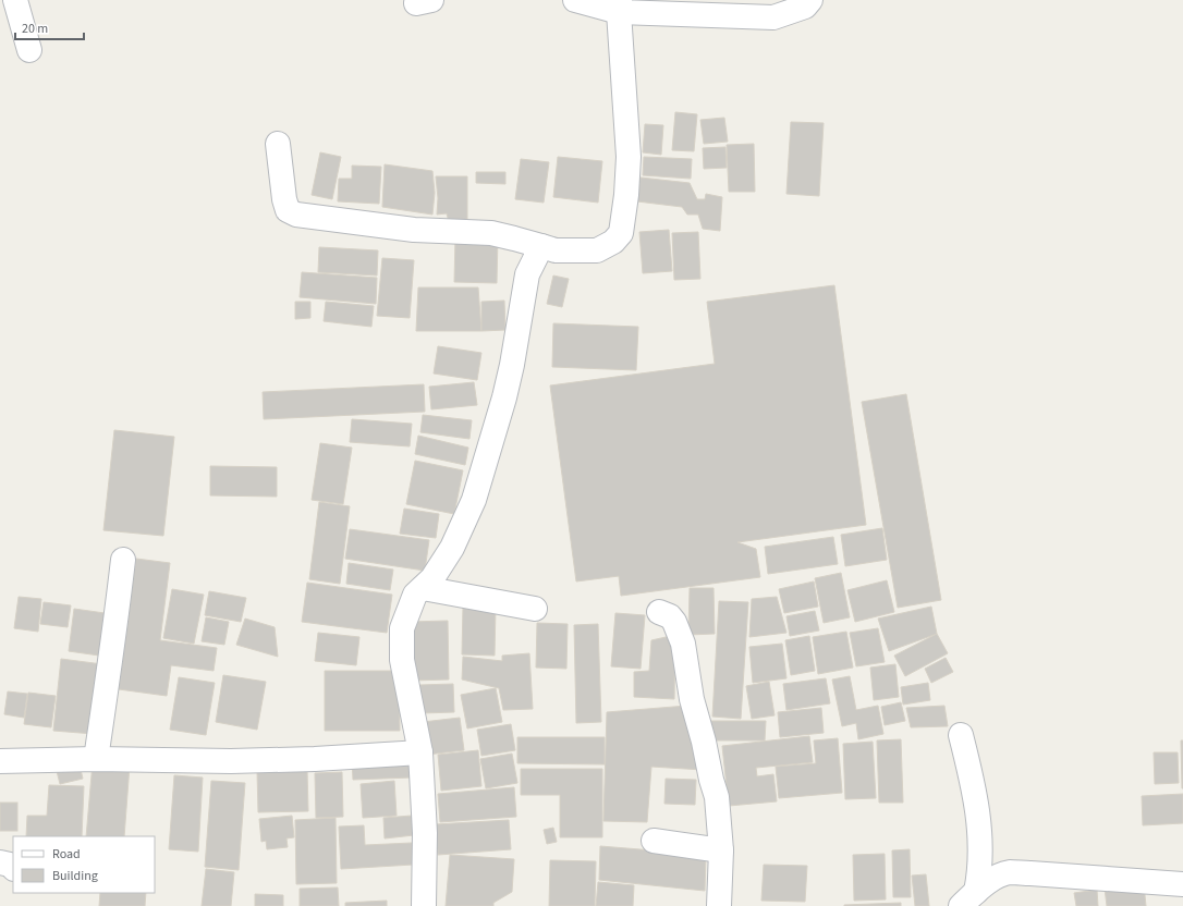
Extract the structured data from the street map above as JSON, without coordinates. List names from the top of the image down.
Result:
{
  "legend": ["Road", "Building"],
  "scale_bar": "20 m"
}
